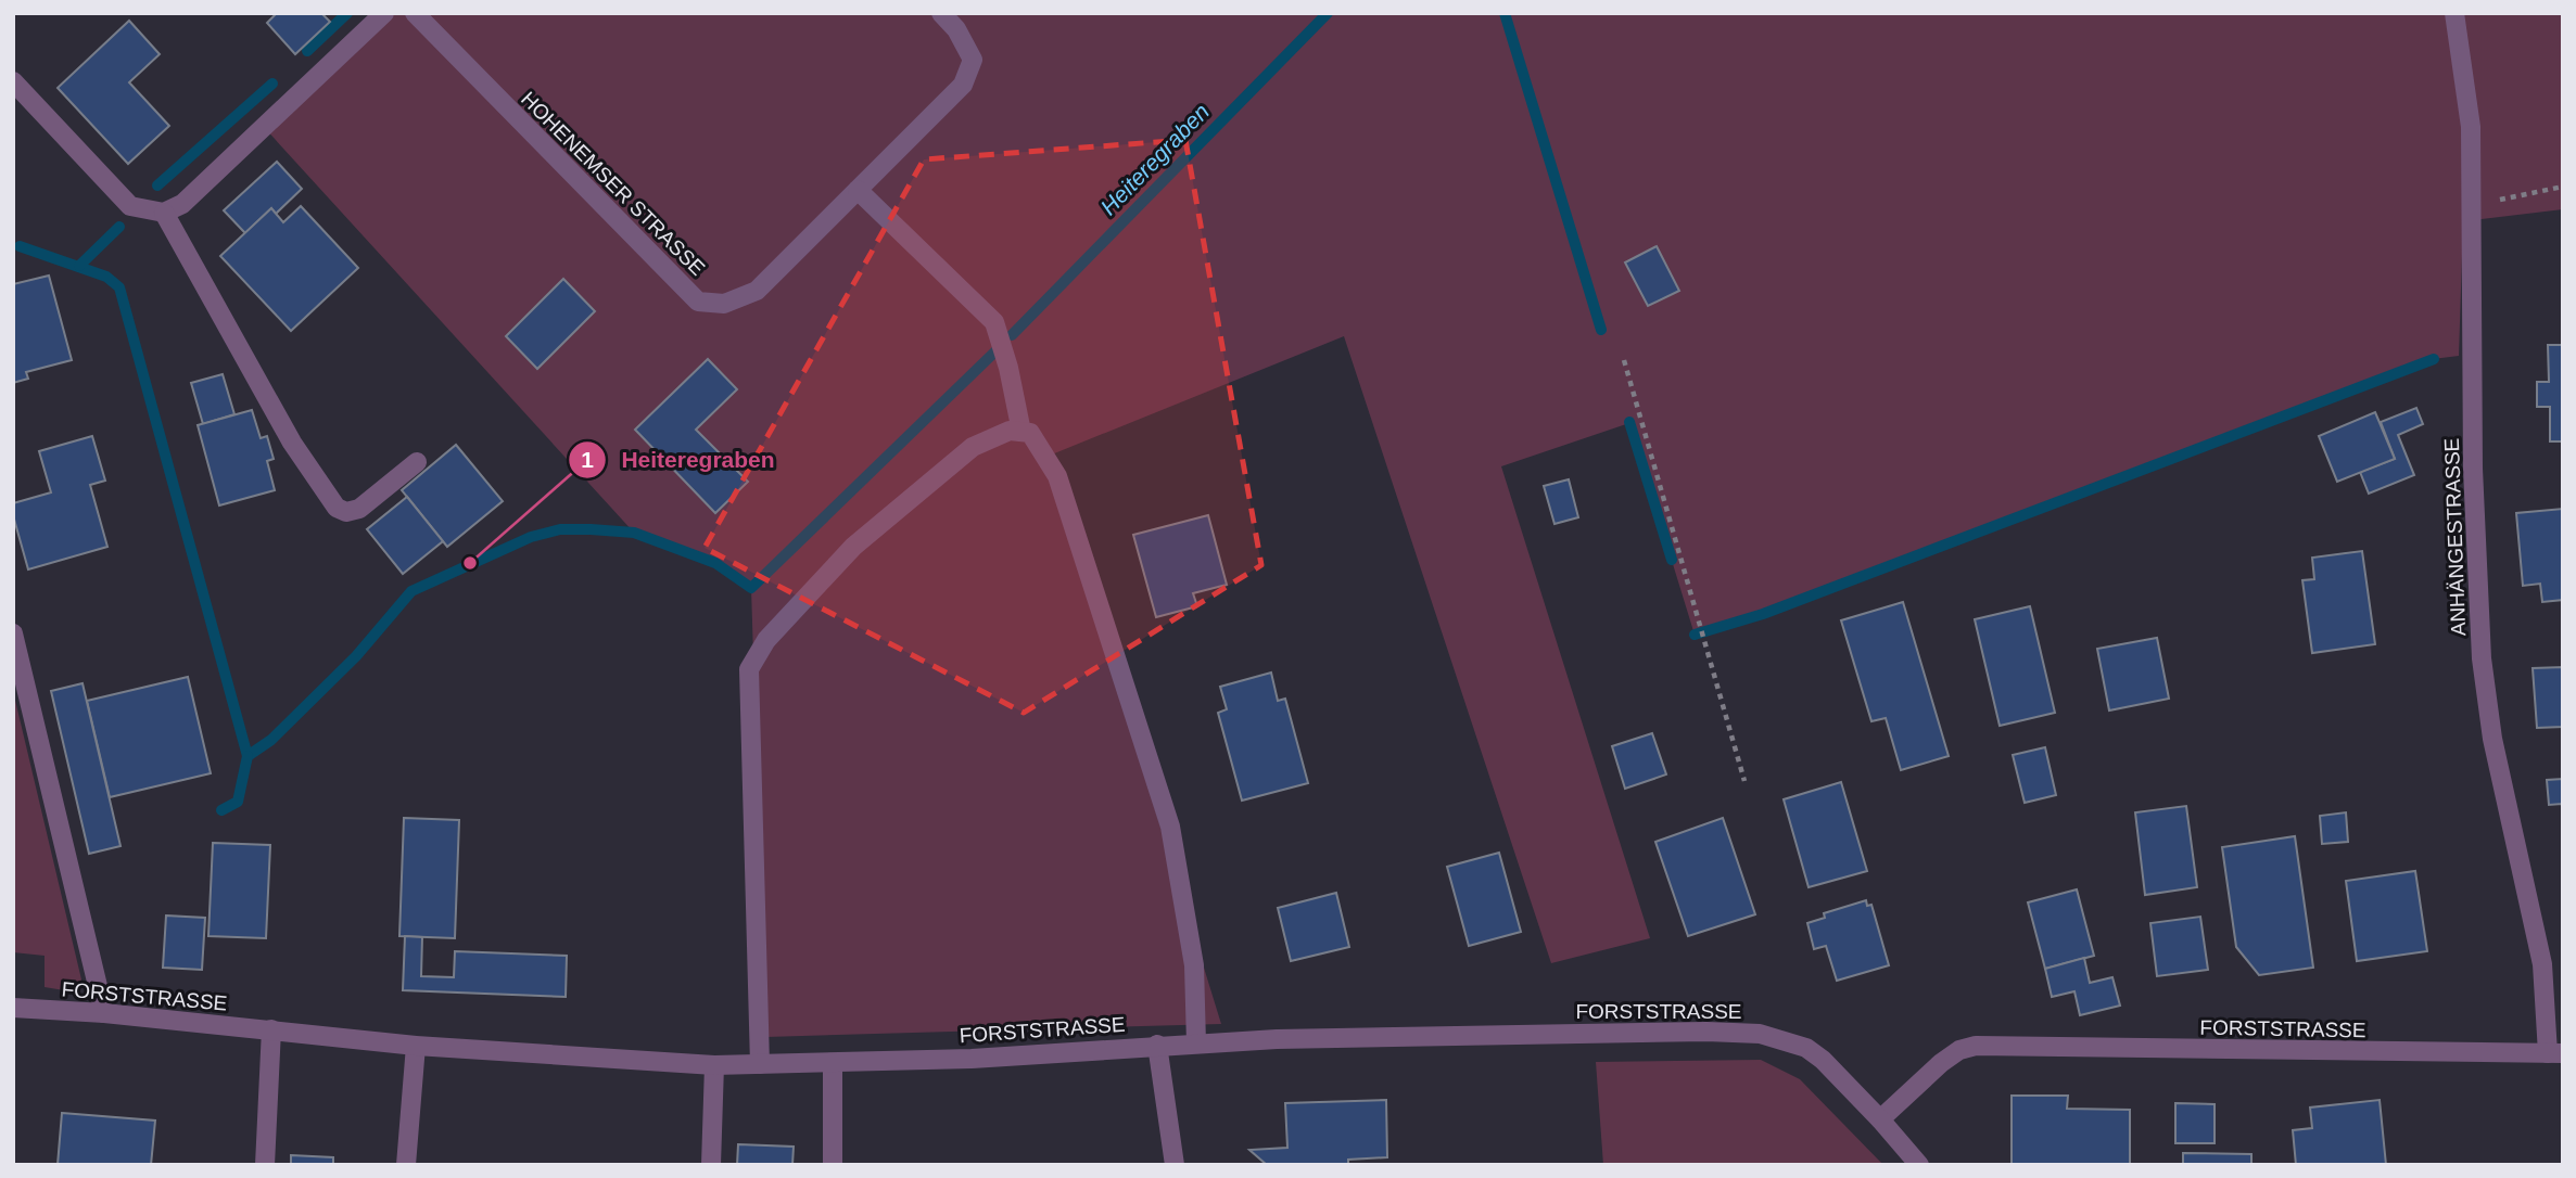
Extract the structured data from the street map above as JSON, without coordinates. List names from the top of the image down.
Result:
{
  "streets": {
    "street": ["HOHENEMSER STRASSE", "ANHÄNGESTRASSE", "FORSTSTRASSE"]
  },
  "crossings": [
    ["ANHÄNGESTRASSE", "FORSTSTRASSE"]
  ],
  "water": ["Heiteregraben"],
  "places": ["Heiteregraben"]
}
